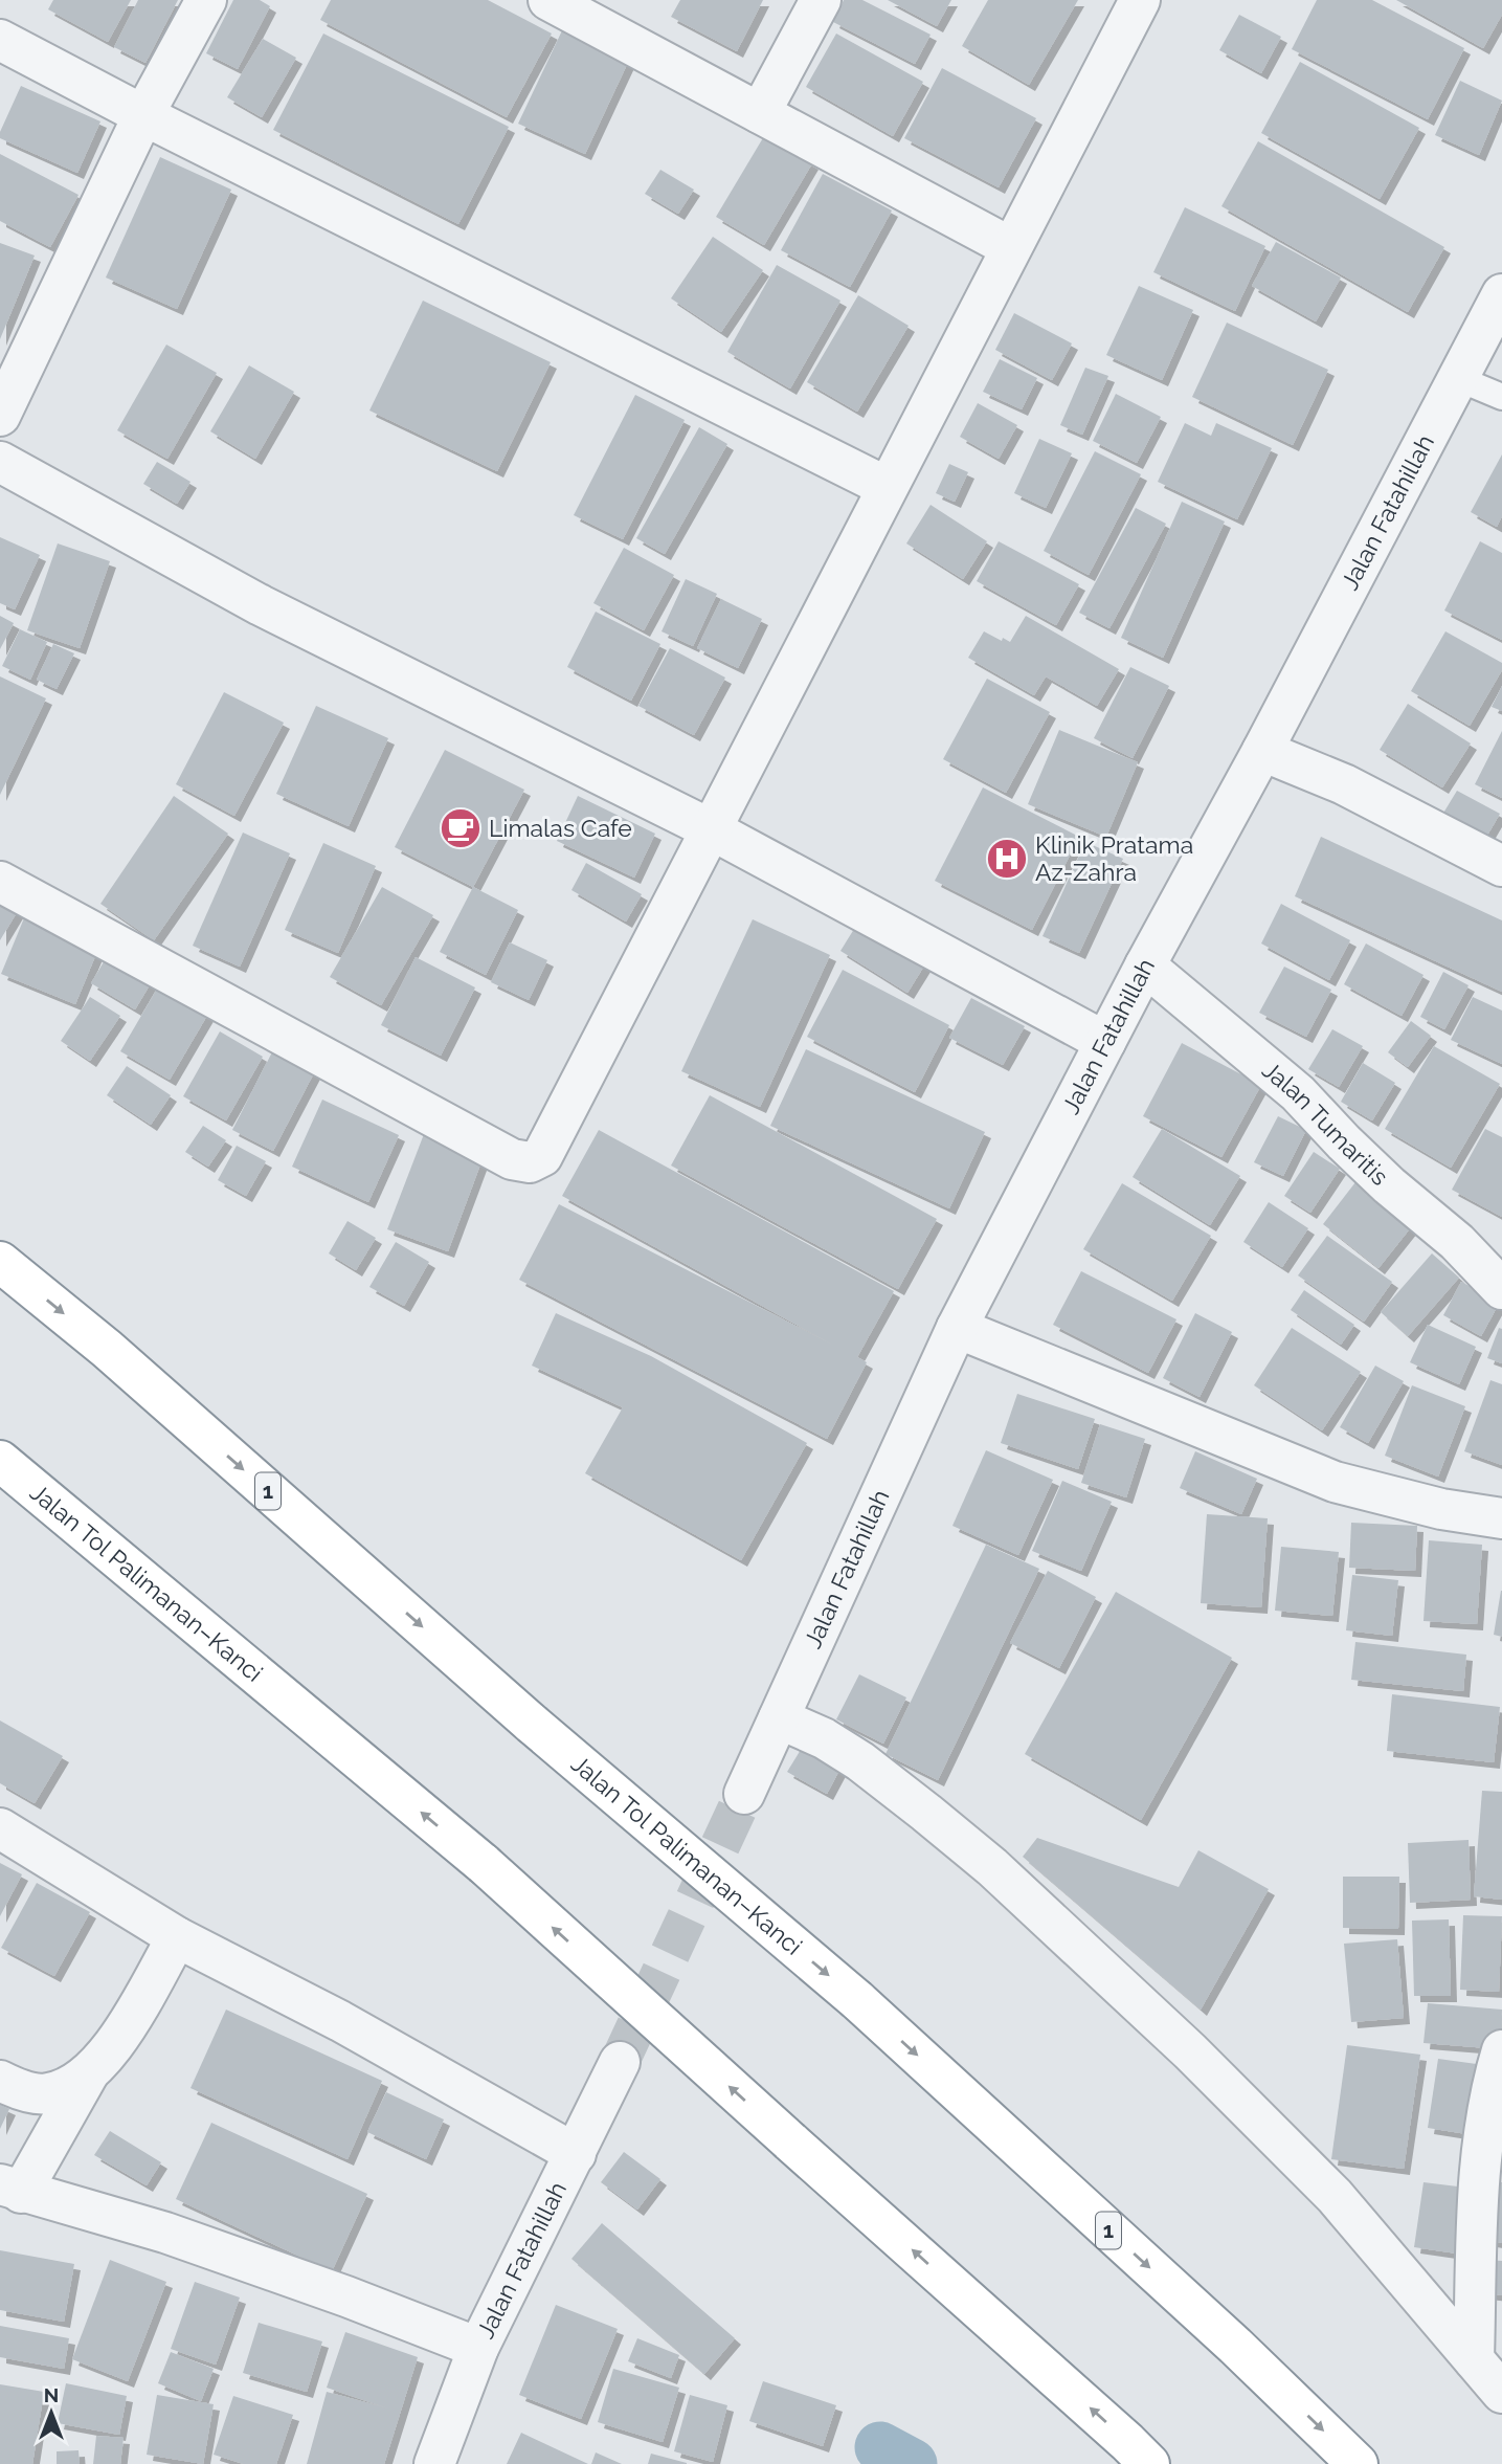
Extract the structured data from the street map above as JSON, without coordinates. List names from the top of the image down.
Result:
{
  "streets": {
    "highway": ["1", "Jalan Tol Palimanan–Kanci"],
    "street": ["Jalan Fatahillah", "Jalan Tumaritis"]
  },
  "crossings": [
    ["Jalan Fatahillah", "Jalan Tumaritis"]
  ],
  "places": {
    "cafe": ["Limalas Cafe"],
    "hospital": ["Klinik Pratama Az-Zahra"]
  },
  "north": "top"
}
